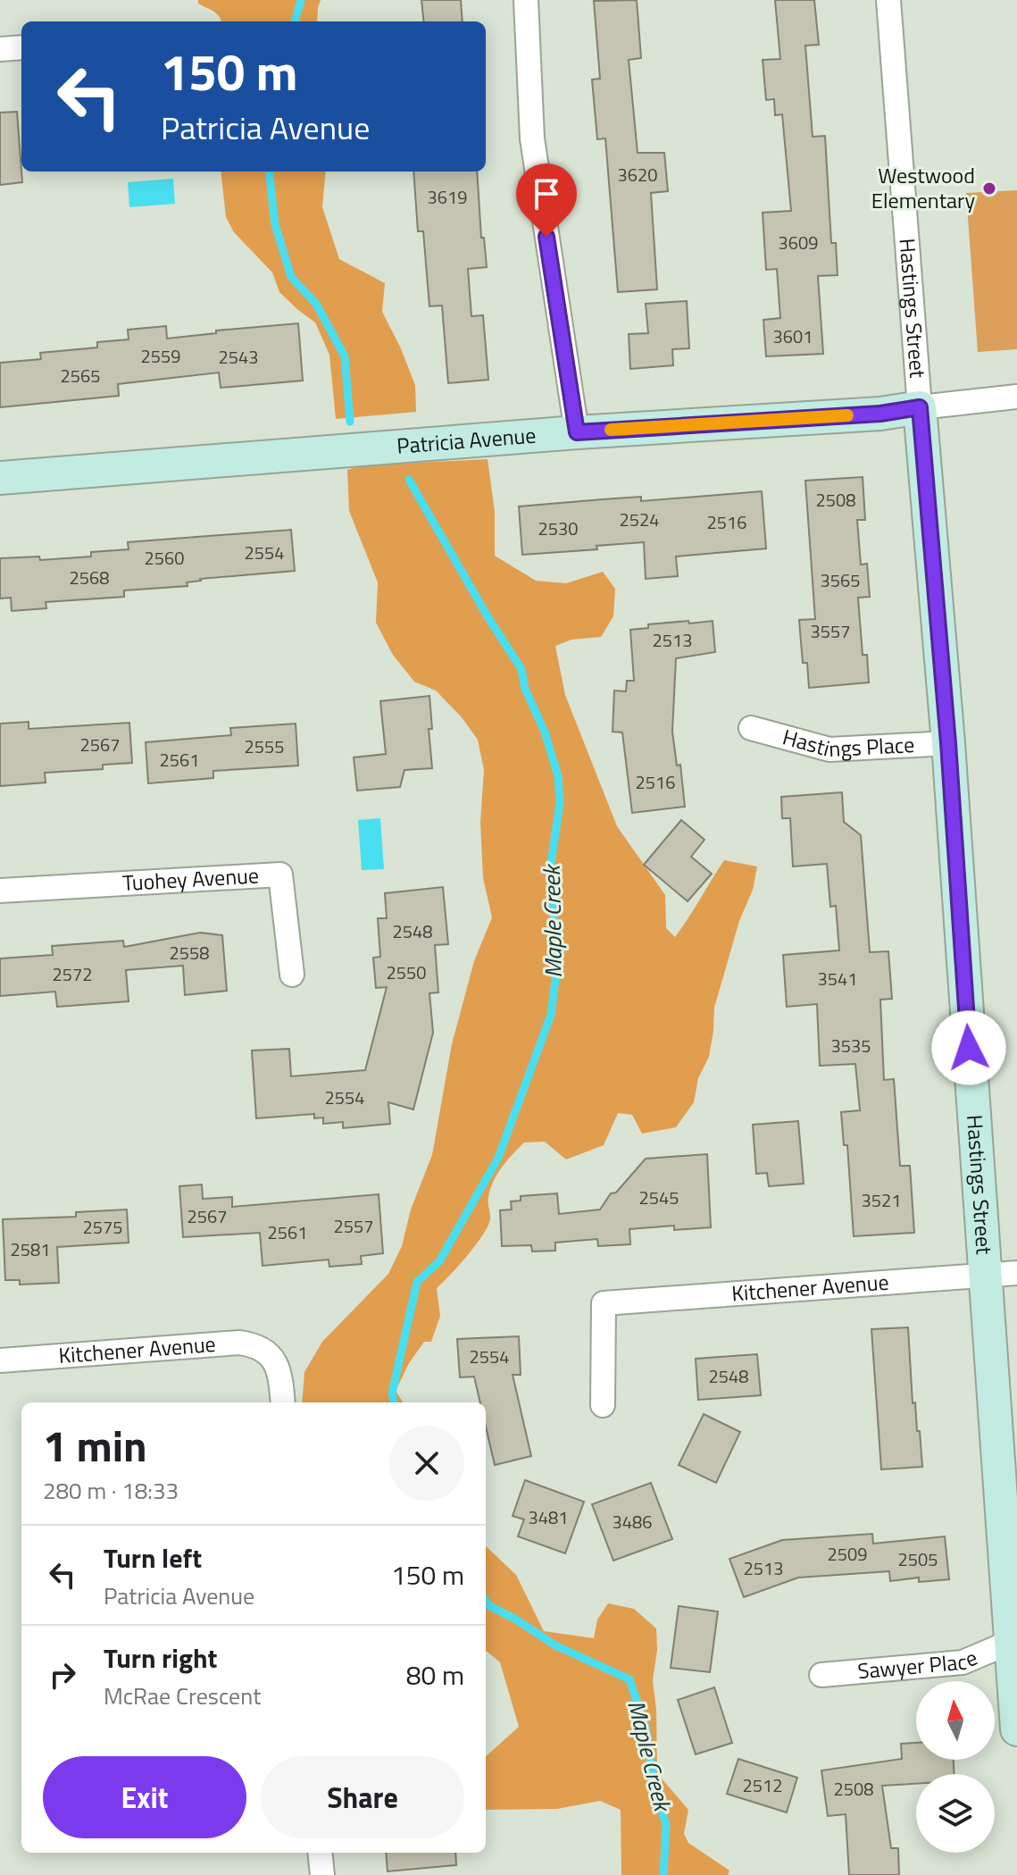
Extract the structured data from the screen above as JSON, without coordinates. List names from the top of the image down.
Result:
{
  "streets": {
    "street": [
      "Hastings Street",
      "Patricia Avenue",
      "Hastings Place",
      "Tuohey Avenue",
      "Kitchener Avenue",
      "Sawyer Place"
    ]
  },
  "crossings": [
    ["Hastings Street", "Patricia Avenue"],
    ["Hastings Street", "Hastings Place"],
    ["Hastings Street", "Kitchener Avenue"],
    ["Hastings Street", "Sawyer Place"]
  ],
  "water": ["Maple Creek"],
  "places": ["Westwood Elementary"],
  "house_numbers": [
    "3620",
    "3619",
    "3609",
    "3601",
    "2559",
    "2543",
    "2565",
    "2508",
    "2524",
    "2516",
    "2530",
    "2554",
    "2560",
    "2568",
    "3565",
    "3557",
    "2513",
    "2567",
    "2555",
    "2561",
    "2516",
    "2548",
    "2558",
    "2550",
    "2572",
    "3541",
    "3535",
    "2554",
    "2545",
    "3521",
    "2567",
    "2557",
    "2575",
    "2561",
    "2581",
    "2554",
    "2548",
    "3481",
    "3486",
    "2509",
    "2505",
    "2513",
    "2512",
    "2508"
  ],
  "north": "top",
  "page": {
    "turn": ["150 m", "Patricia Avenue"],
    "heading": ["1 min", "280 m · 18:33"],
    "list": [
      {
        "name": "Turn left",
        "note": "Patricia Avenue",
        "value": "150 m"
      },
      {
        "name": "Turn right",
        "note": "McRae Crescent",
        "value": "80 m"
      }
    ],
    "buttons": ["Exit", "Share"]
  }
}
